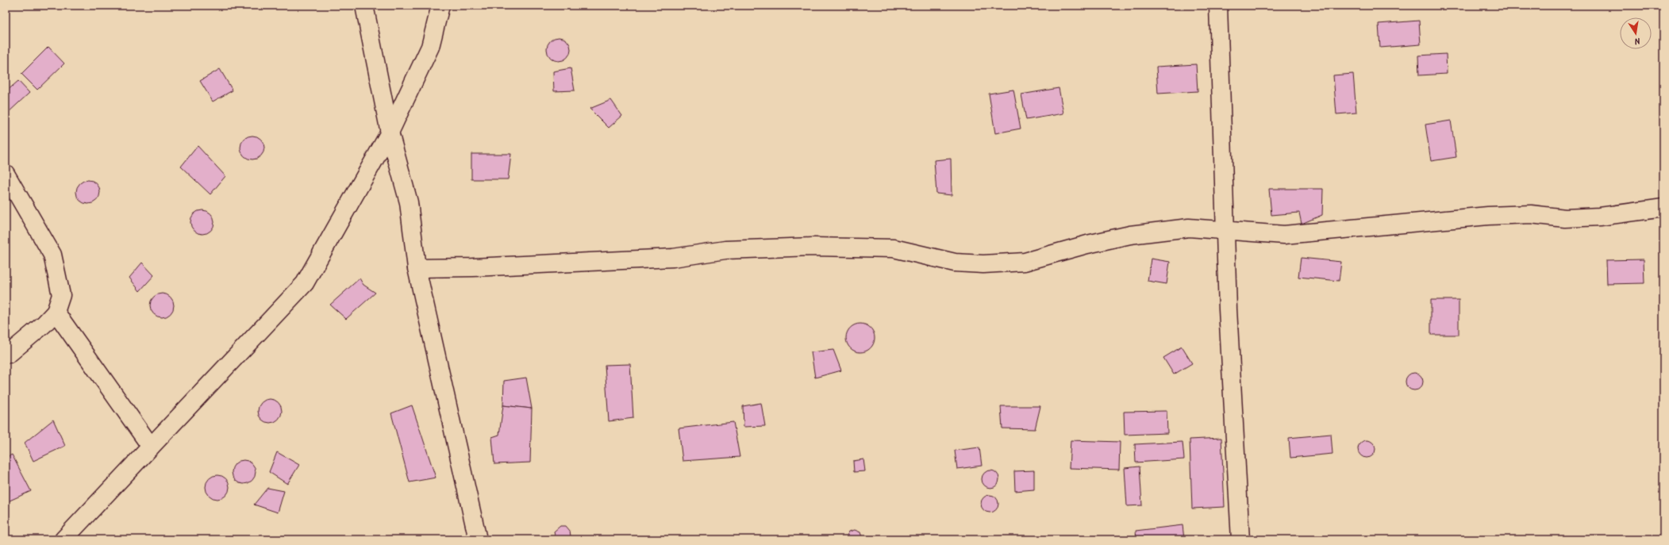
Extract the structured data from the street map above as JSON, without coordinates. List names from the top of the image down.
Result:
{
  "north": "bottom"
}
